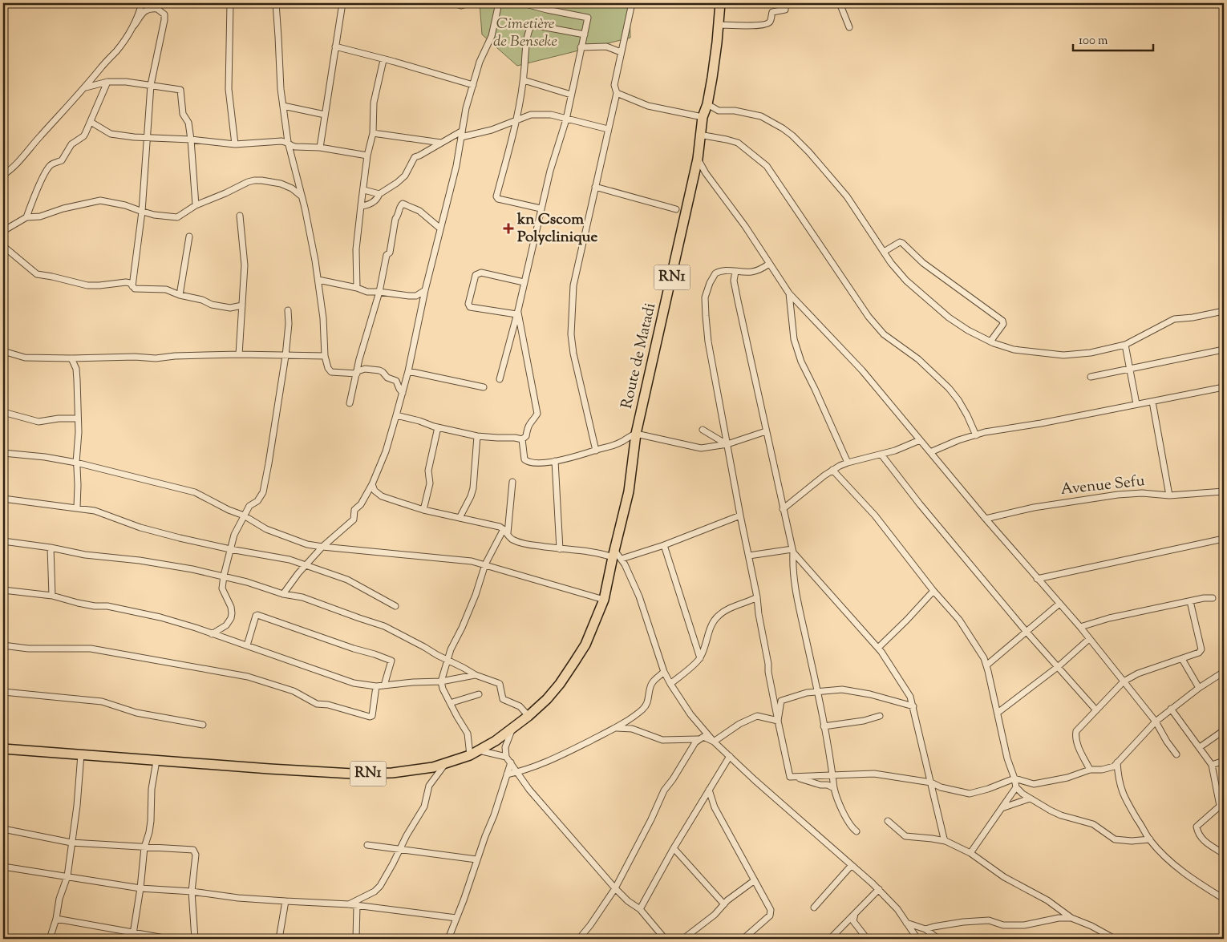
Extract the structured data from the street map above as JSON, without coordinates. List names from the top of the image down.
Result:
{
  "streets": {
    "highway": ["RN1", "Route de Matadi"],
    "street": ["Avenue Sefu"]
  },
  "crossings": [
    ["RN1", "Route de Matadi"]
  ],
  "parks": ["Cimetière de Benseke"],
  "places": {
    "health": ["kn Cscom Polyclinique"]
  },
  "scale_bar": "100 m"
}
